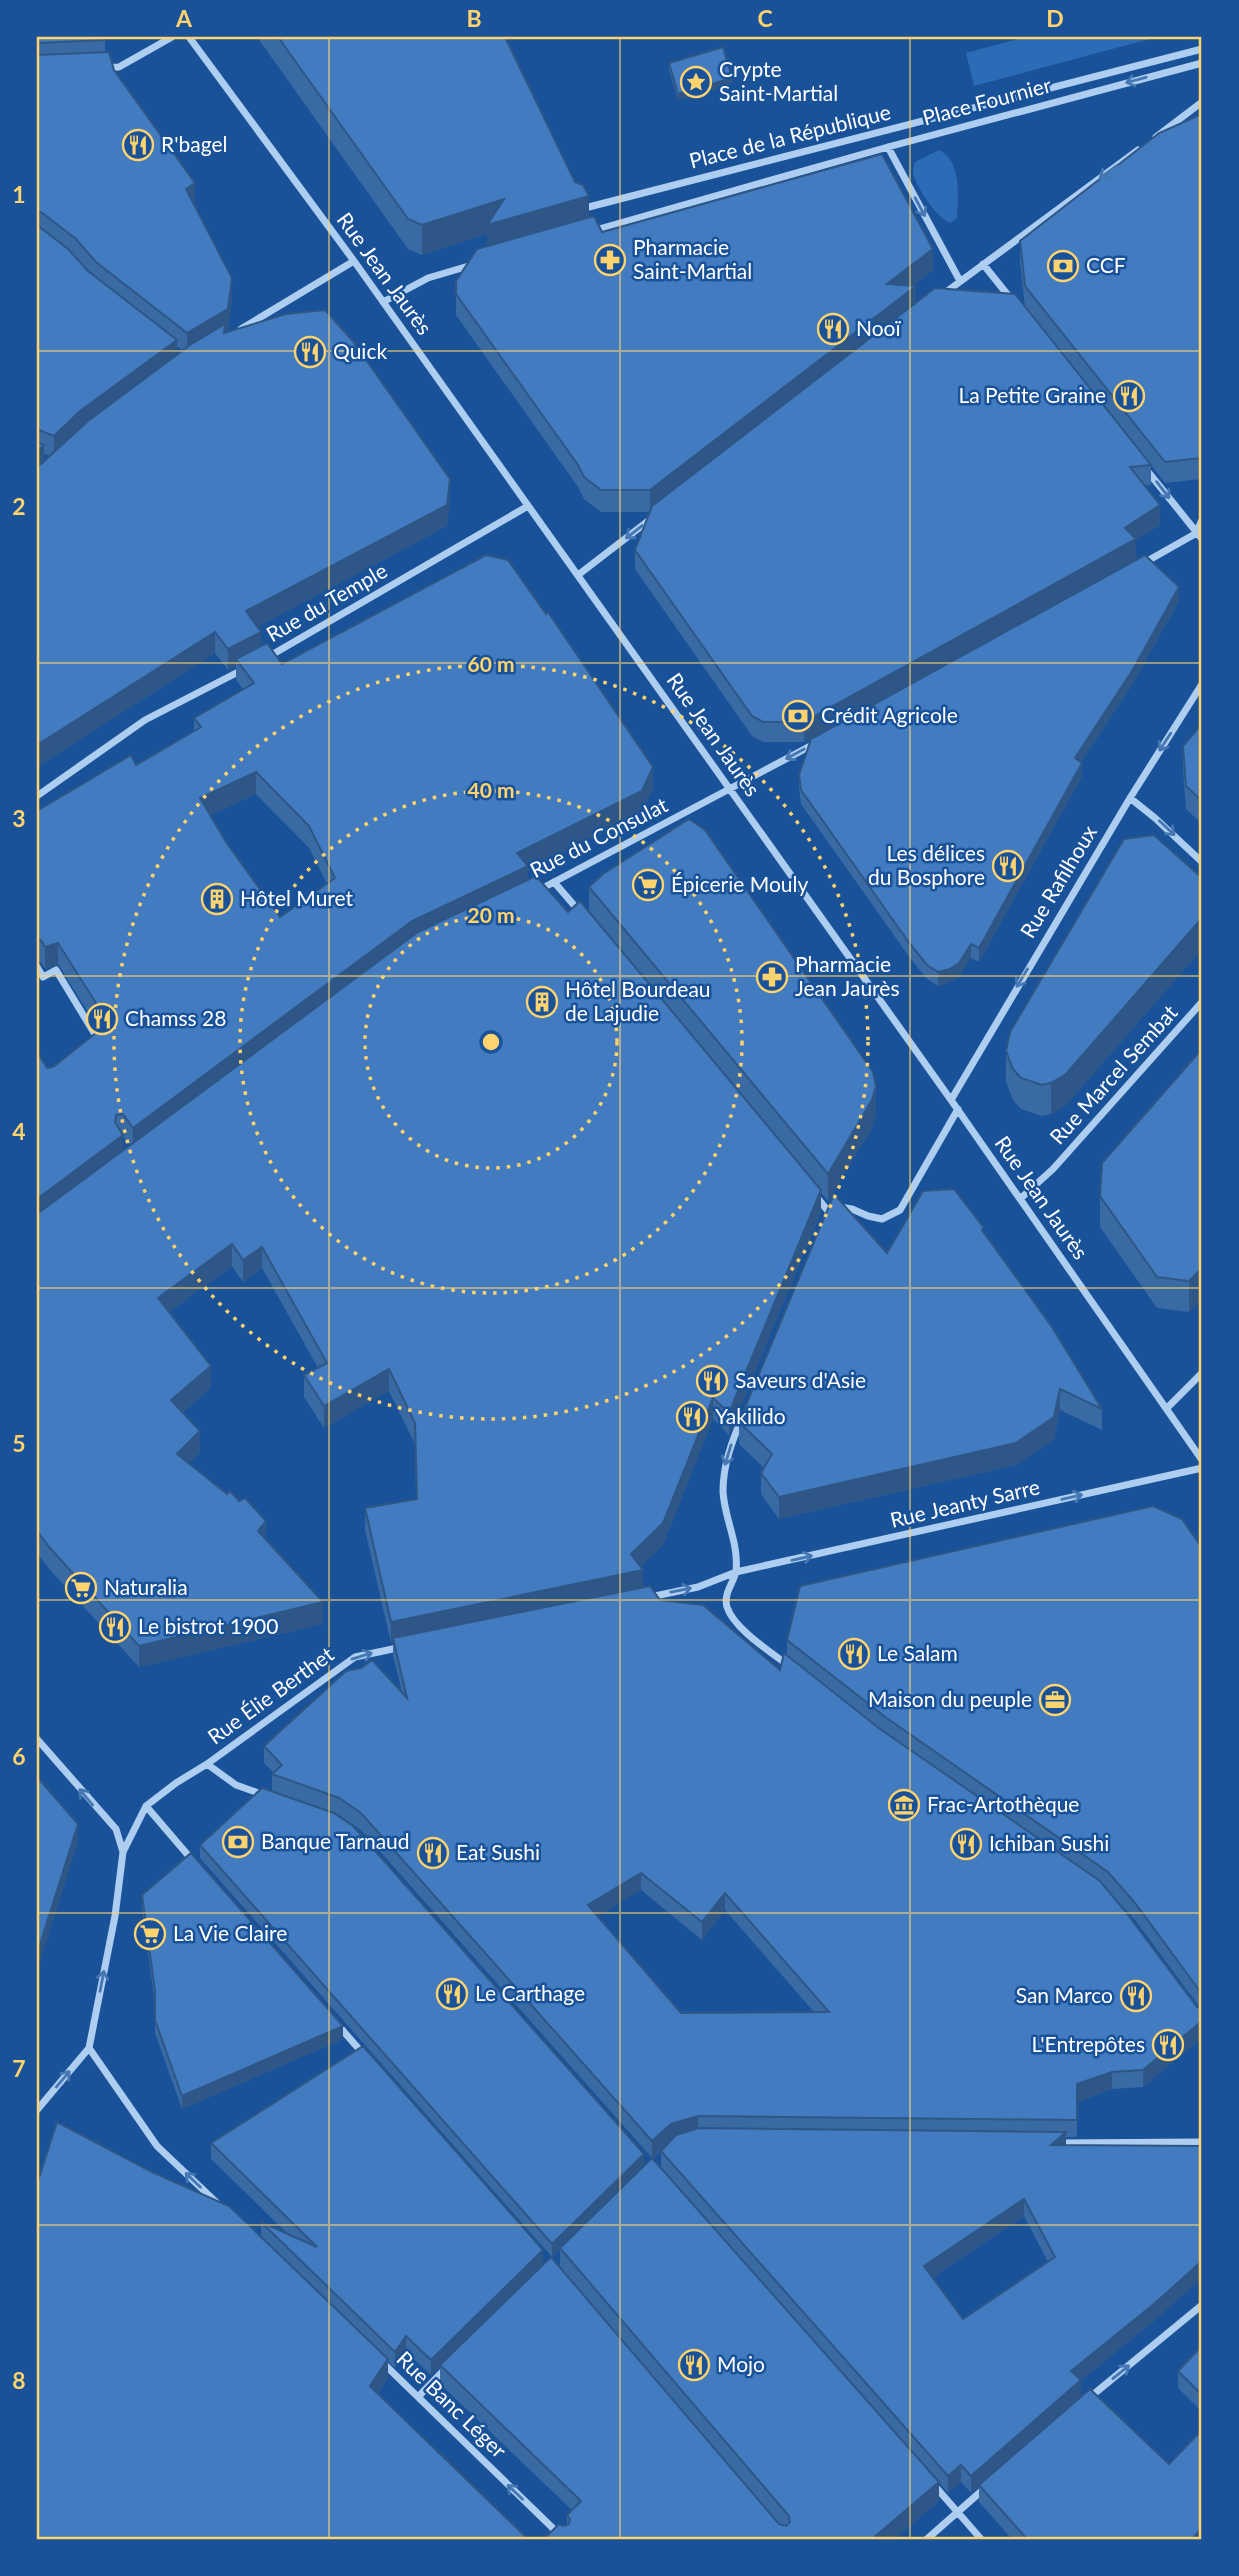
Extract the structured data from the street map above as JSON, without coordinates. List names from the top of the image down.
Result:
{
  "streets": {
    "street": [
      "Place Fournier",
      "Place de la République",
      "Rue Jean Jaurès",
      "Rue du Temple",
      "Rue du Consulat",
      "Rue Rafilhoux",
      "Rue Marcel Sembat",
      "Rue Jeanty Sarre",
      "Rue Élie Berthet",
      "Rue Banc Léger"
    ]
  },
  "crossings": [
    ["Rue Jean Jaurès", "Rue du Temple"],
    ["Rue Jean Jaurès", "Rue du Consulat"],
    ["Rue Jean Jaurès", "Rue Rafilhoux"],
    ["Rue Jean Jaurès", "Rue Marcel Sembat"]
  ],
  "one_way": [
    "Place Fournier",
    "Rue Rafilhoux",
    "Rue Jeanty Sarre",
    "Rue Élie Berthet",
    "Rue Banc Léger"
  ],
  "places": {
    "place": ["Crypte Saint-Martial"],
    "restaurant": [
      "R'bagel",
      "Nooï",
      "Quick",
      "La Petite Graine",
      "Les délices du Bosphore",
      "Chamss 28",
      "Saveurs d'Asie",
      "Yakilido",
      "Le bistrot 1900",
      "Le Salam",
      "Ichiban Sushi",
      "Eat Sushi",
      "Le Carthage",
      "San Marco",
      "L'Entrepôtes",
      "Mojo"
    ],
    "pharmacy": ["Pharmacie Saint-Martial", "Pharmacie Jean Jaurès"],
    "bank": ["CCF", "Crédit Agricole", "Banque Tarnaud"],
    "supermarket": ["Épicerie Mouly", "Naturalia", "La Vie Claire"],
    "building": ["Hôtel Muret", "Hôtel Bourdeau de Lajudie"],
    "office": ["Maison du peuple"],
    "museum": ["Frac-Artothèque"]
  },
  "grid": {
    "columns": [
      "A",
      "B",
      "C",
      "D"
    ],
    "rows": [
      "1",
      "2",
      "3",
      "4",
      "5",
      "6",
      "7",
      "8"
    ]
  },
  "rings": ["60 m", "40 m", "20 m"]
}
